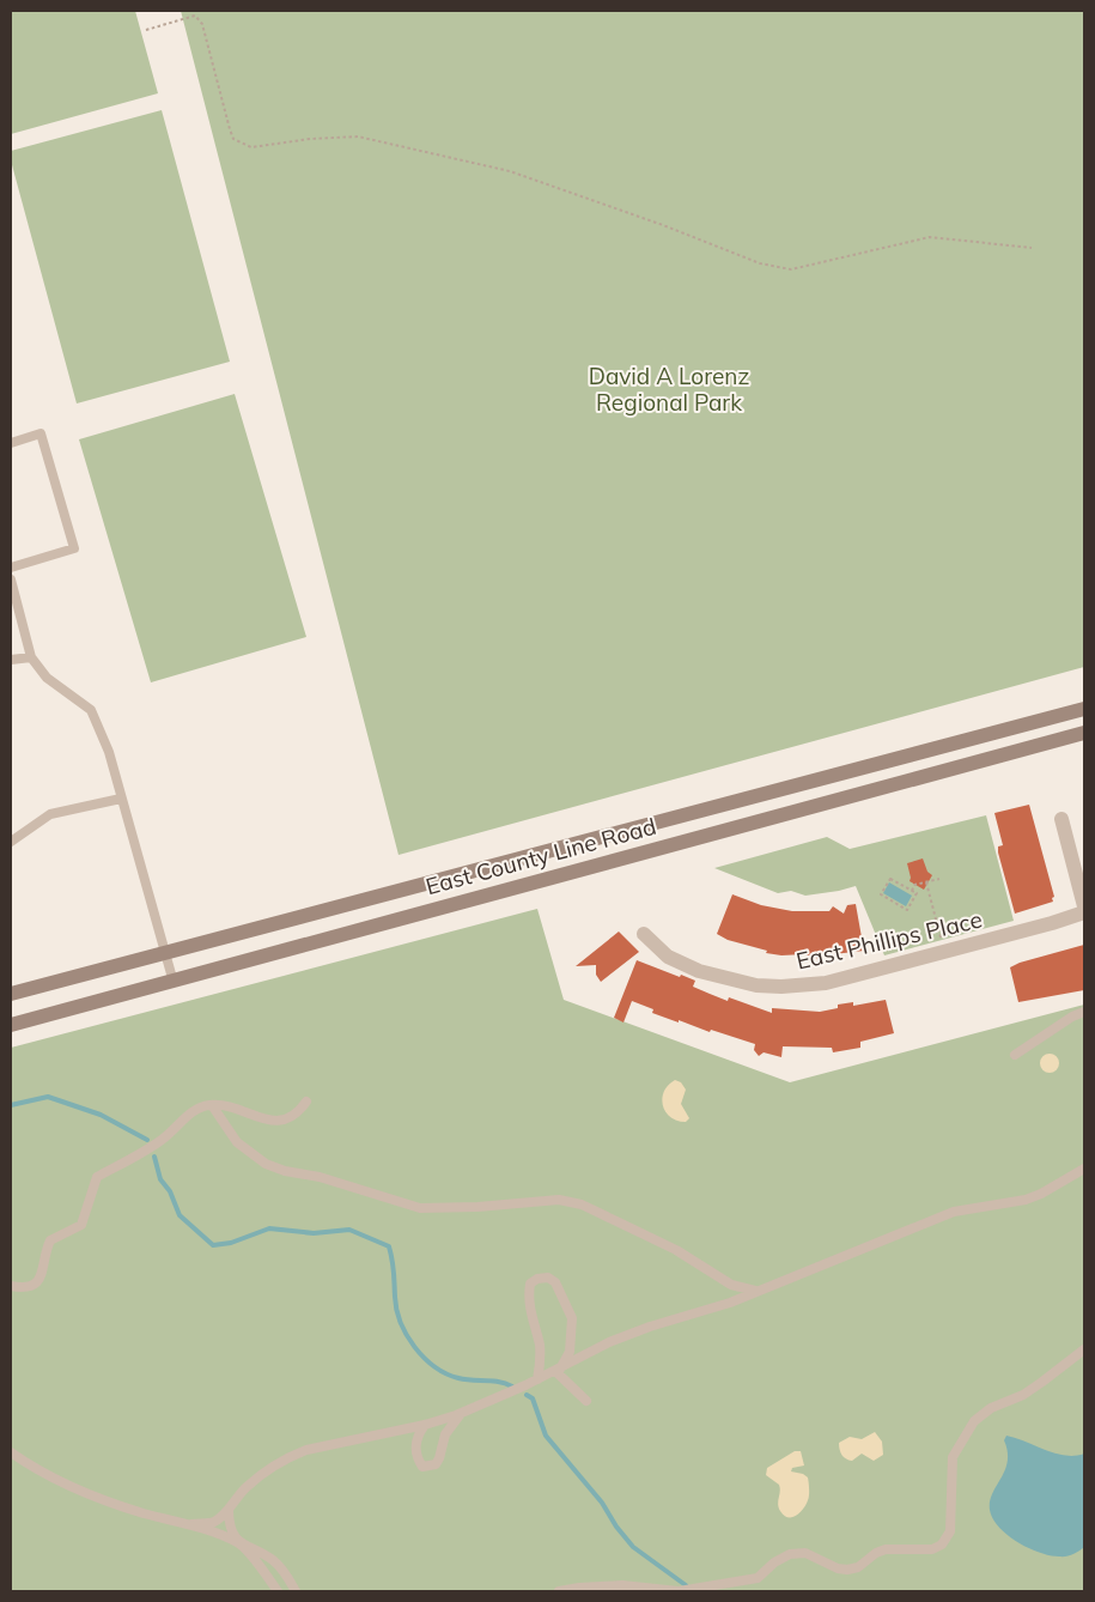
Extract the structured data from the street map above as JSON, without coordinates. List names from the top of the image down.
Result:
{
  "streets": {
    "main road": ["East County Line Road"],
    "street": ["East Phillips Place"]
  },
  "parks": ["David A Lorenz Regional Park"]
}
